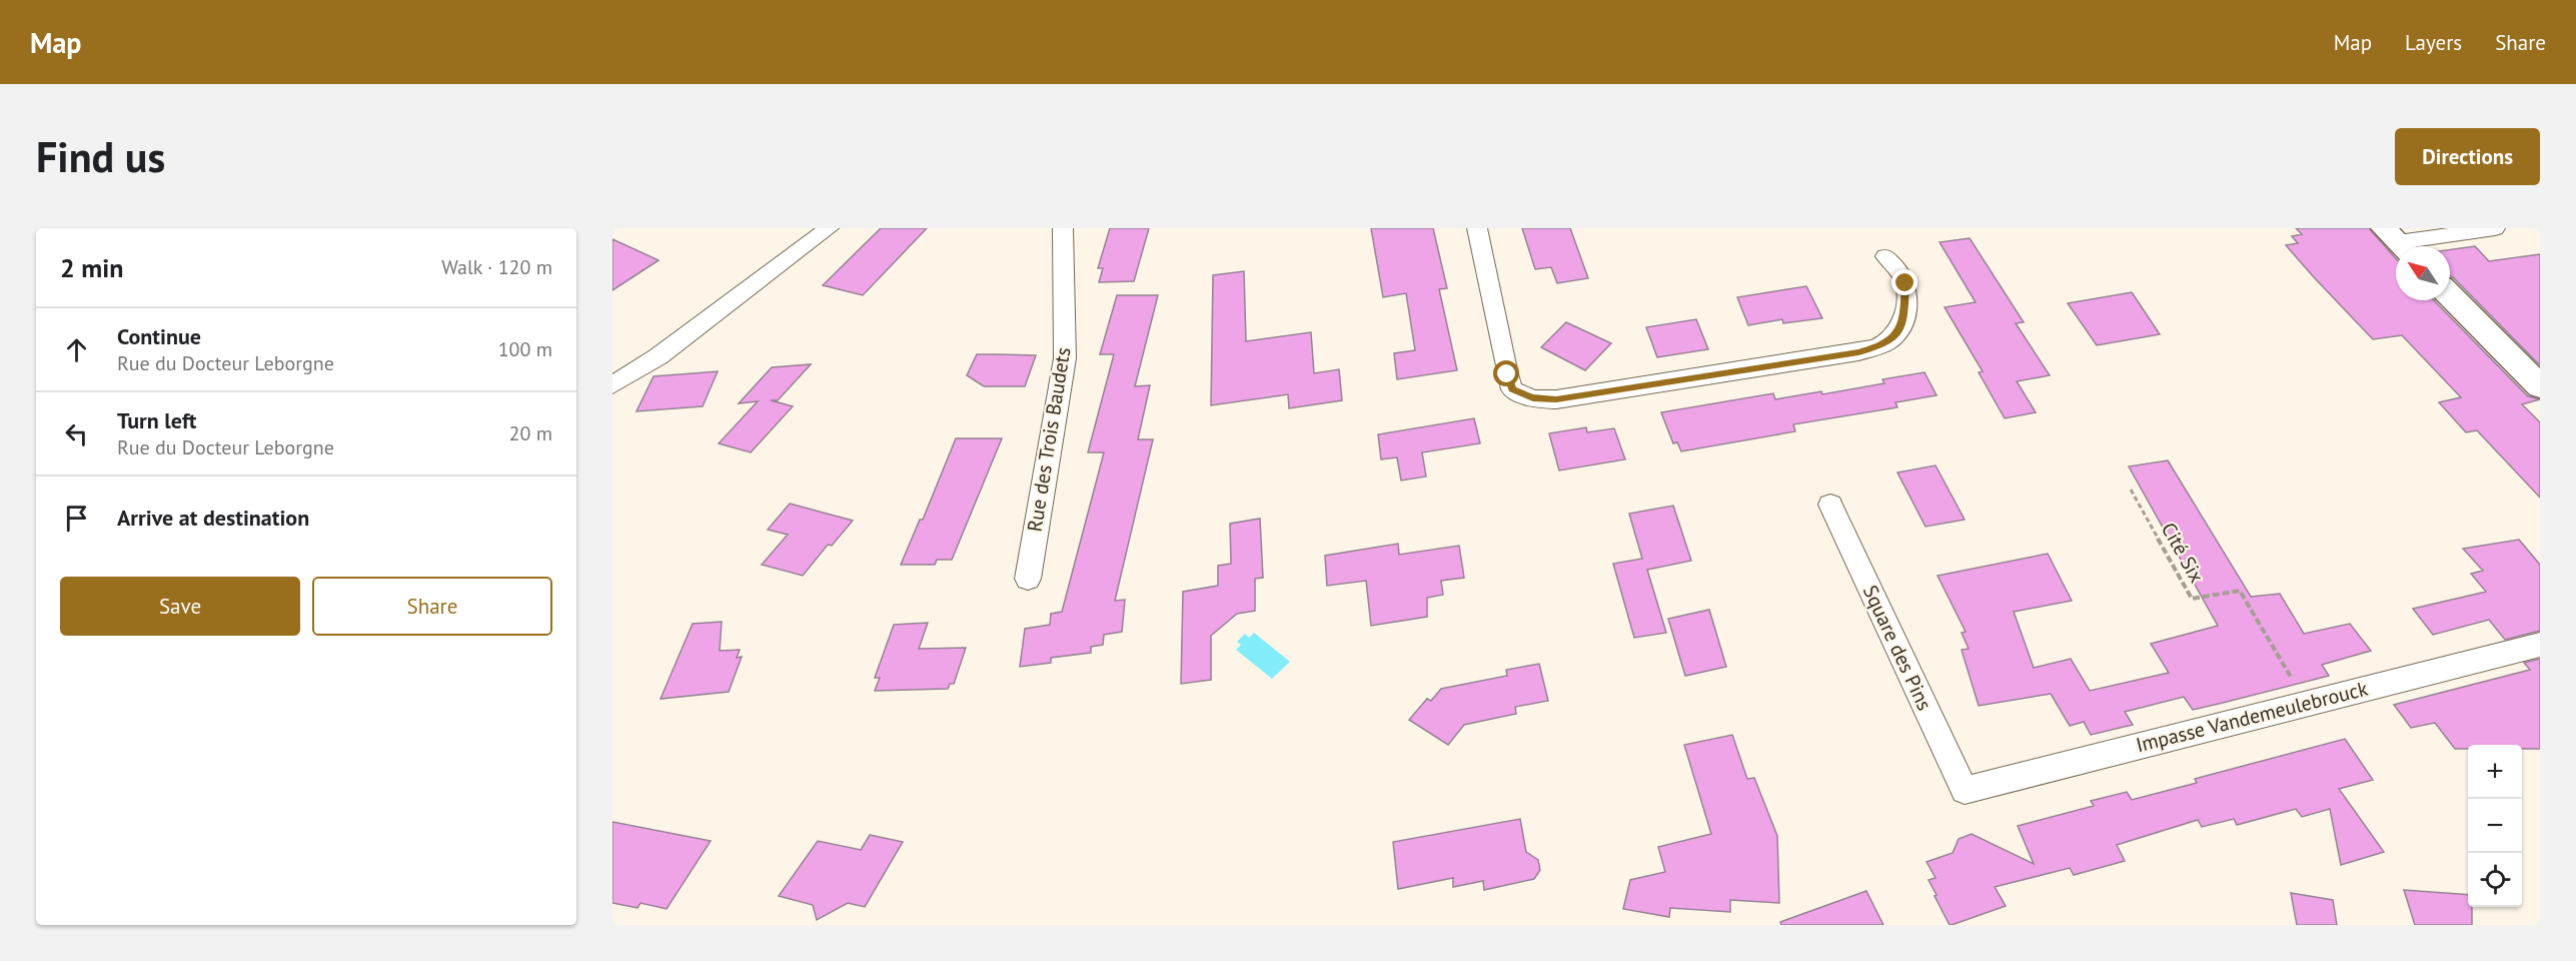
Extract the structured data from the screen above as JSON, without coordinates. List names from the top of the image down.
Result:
{
  "streets": {
    "street": ["Rue des Trois Baudets", "Square des Pins", "Impasse Vandemeulebrouck"],
    "path": ["Cité Six"]
  },
  "crossings": [
    ["Cité Six", "Impasse Vandemeulebrouck"],
    ["Square des Pins", "Impasse Vandemeulebrouck"]
  ],
  "north": "top left",
  "page": {
    "header": "Map",
    "nav": ["Map", "Layers", "Share"],
    "buttons": [
      "Directions",
      ["Save", "Share"]
    ],
    "title": "Find us",
    "heading": ["2 min", "Walk · 120 m"],
    "list": [
      ["Continue", "Rue du Docteur Leborgne", "100 m"],
      ["Turn left", "Rue du Docteur Leborgne", "20 m"],
      "Arrive at destination"
    ],
    "map_buttons": ["+", "−"]
  }
}
